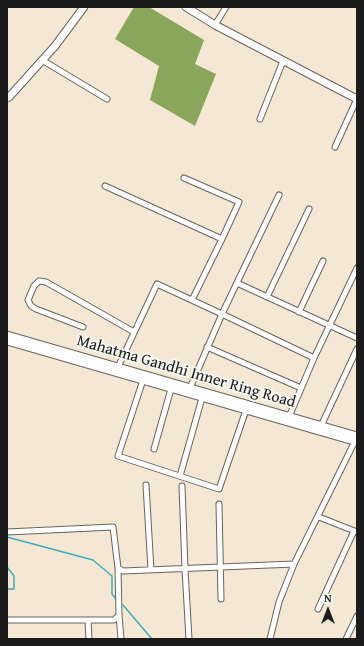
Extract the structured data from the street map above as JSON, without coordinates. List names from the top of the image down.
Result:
{
  "streets": {
    "main road": ["Mahatma Gandhi Inner Ring Road"]
  },
  "north": "top"
}
